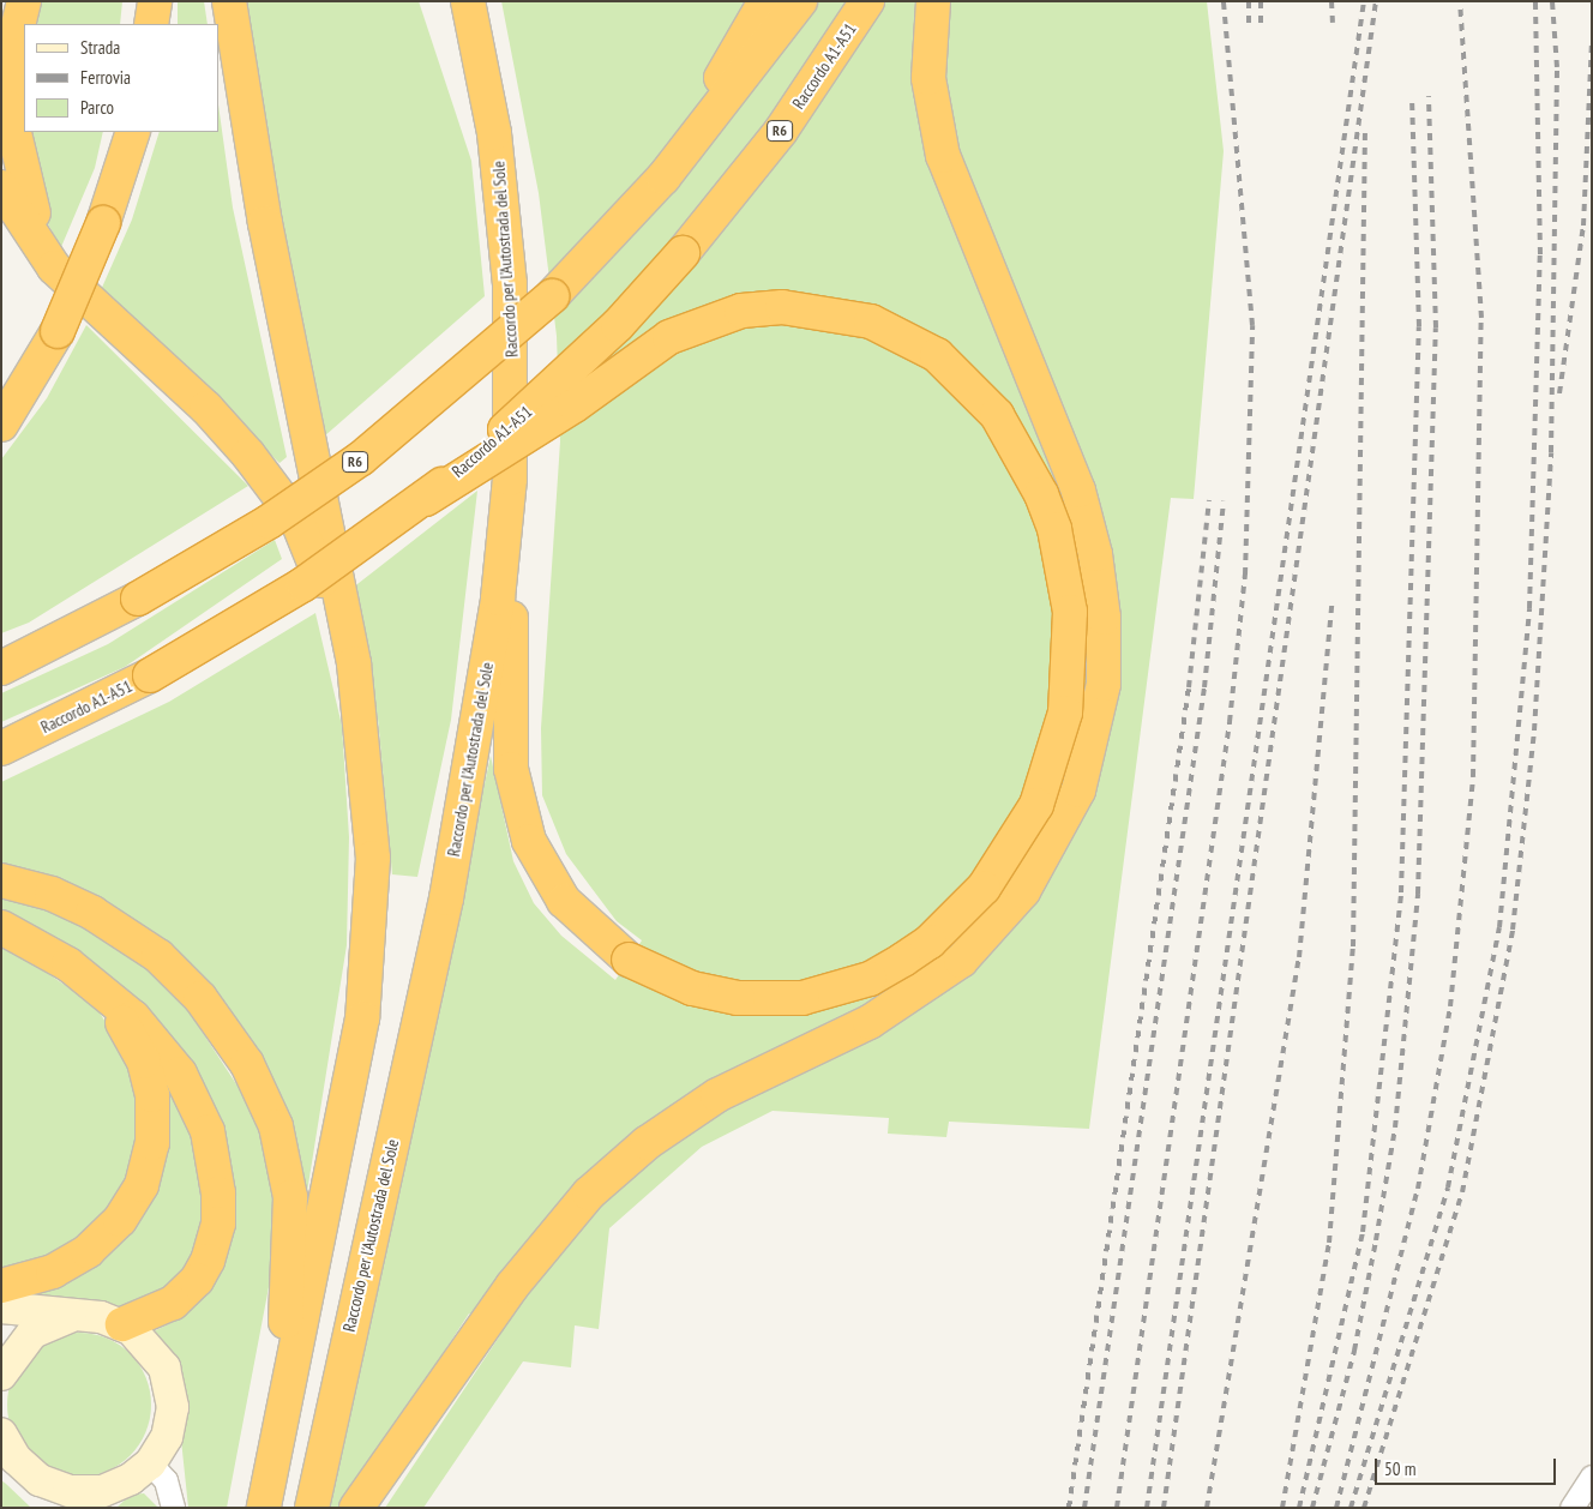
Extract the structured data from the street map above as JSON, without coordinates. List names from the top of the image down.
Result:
{
  "streets": {
    "highway": ["Raccordo A1-A51", "R6", "Raccordo per l'Autostrada del Sole"]
  },
  "legend": ["Strada", "Ferrovia", "Parco"],
  "scale_bar": "50 m"
}
